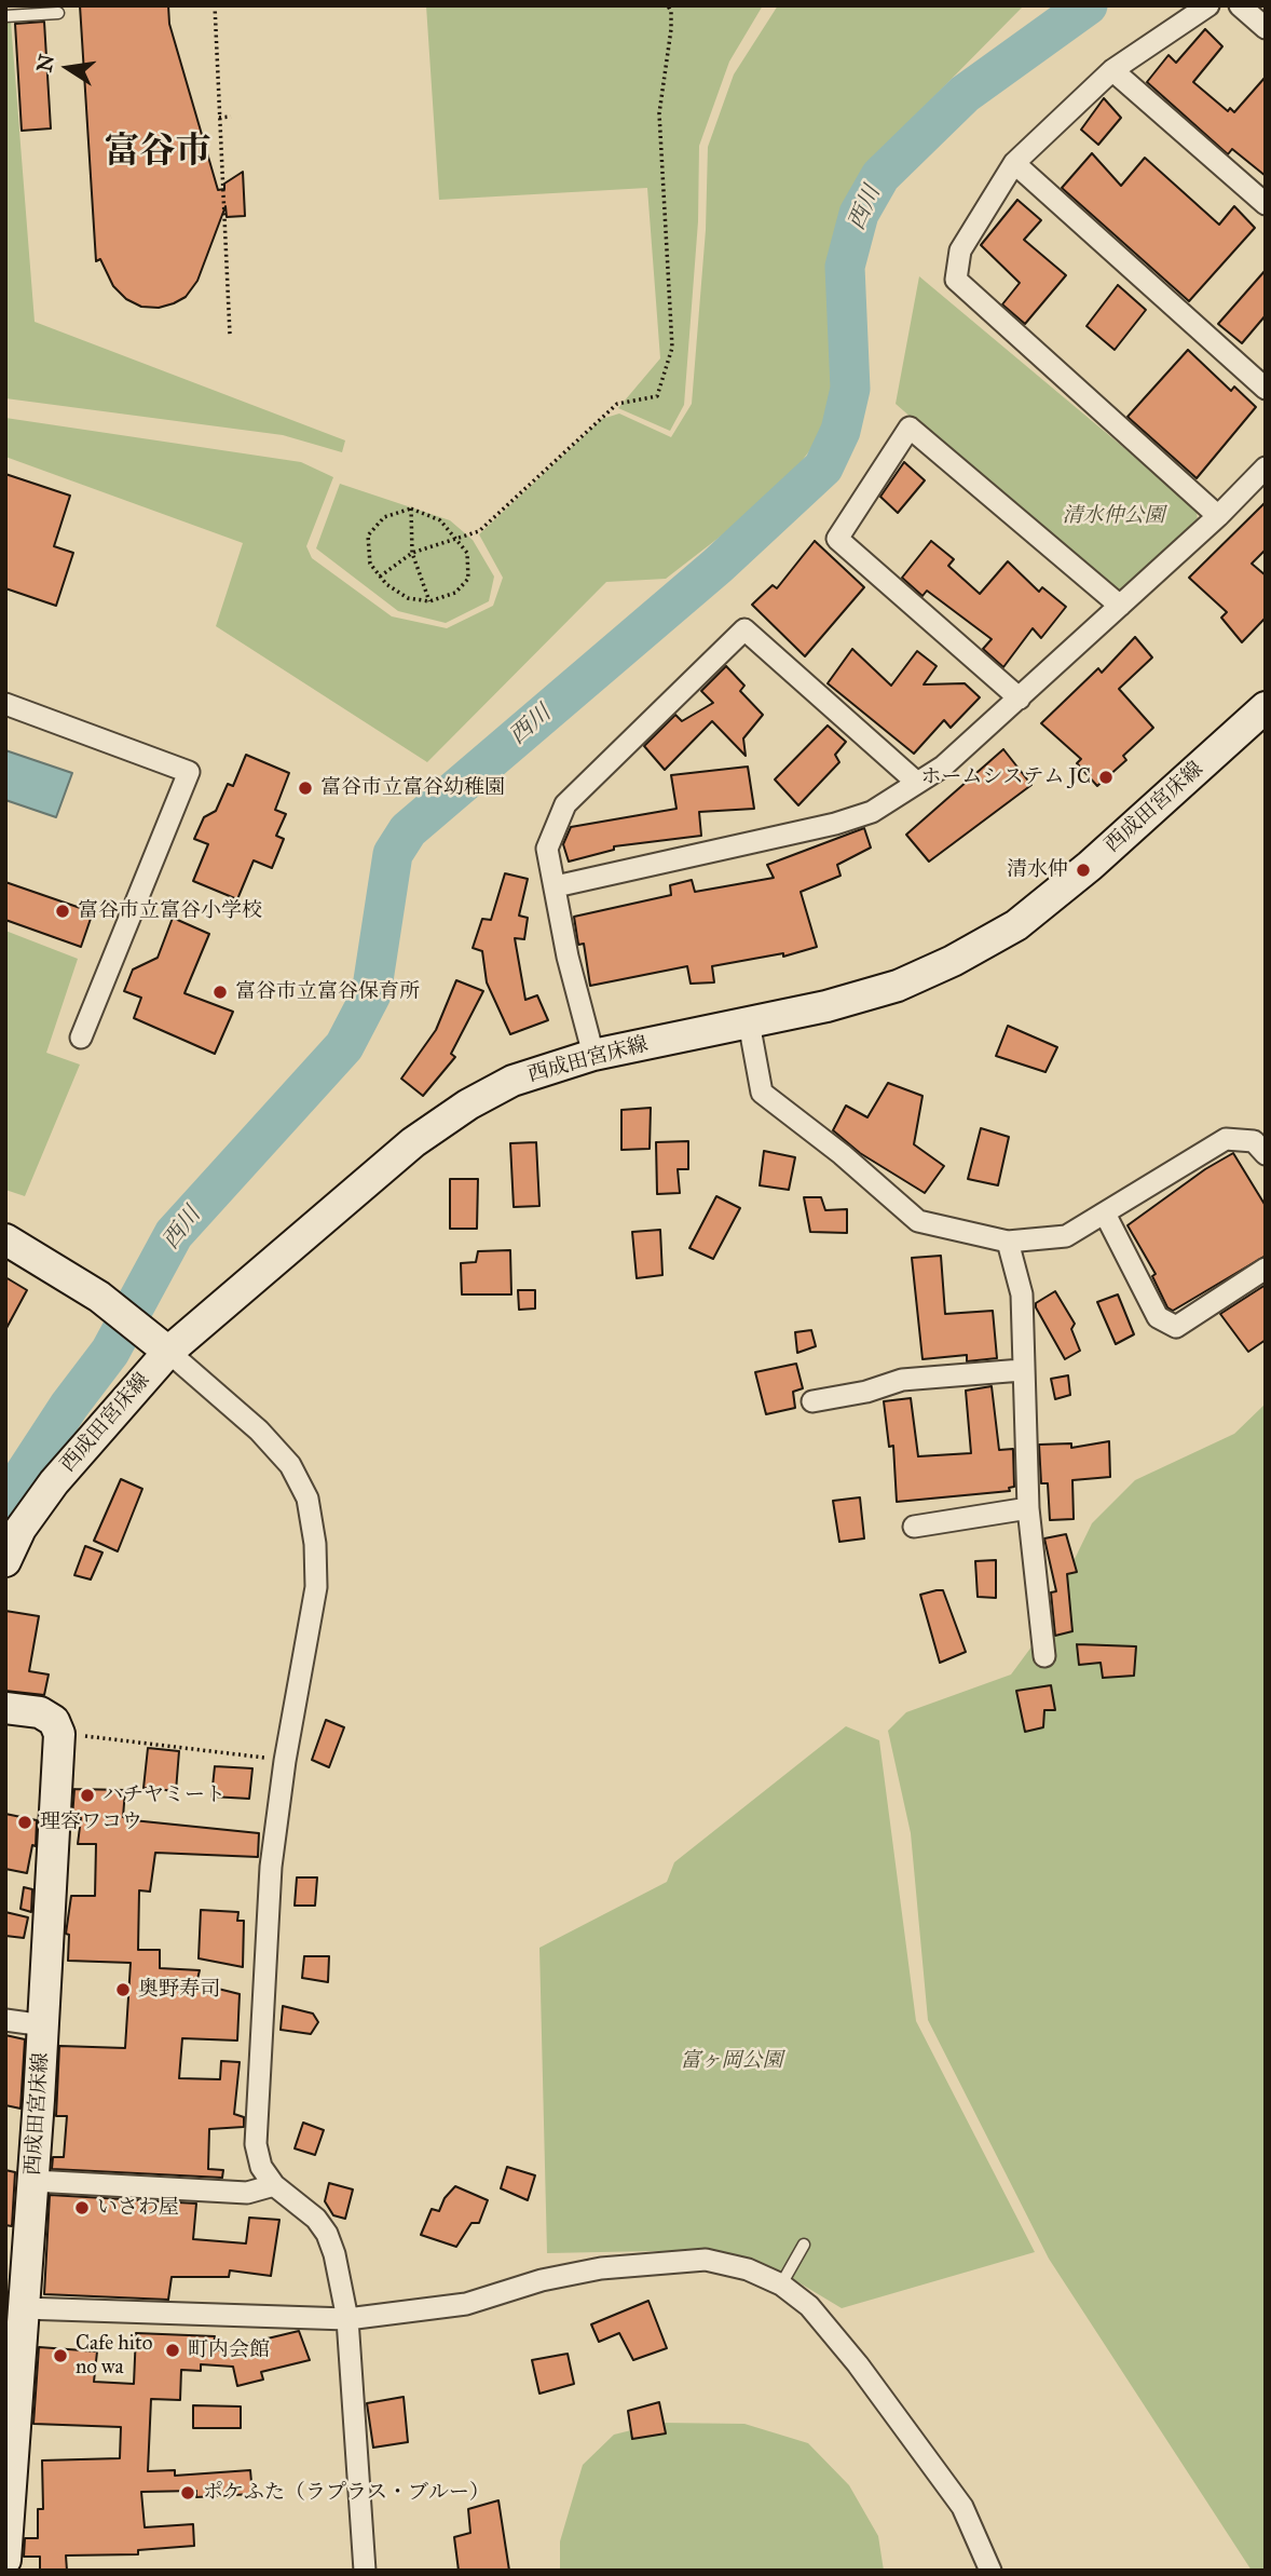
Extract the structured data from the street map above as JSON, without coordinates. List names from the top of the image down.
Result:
{
  "streets": {
    "main road": ["西成田宮床線"]
  },
  "districts": ["富谷市"],
  "water": ["西川"],
  "parks": ["清水仲公園", "富ヶ岡公園"],
  "places": [
    "ホームシステム JC",
    "富谷市立富谷幼稚園",
    "清水仲",
    "富谷市立富谷小学校",
    "富谷市立富谷保育所",
    "ハチヤミート",
    "理容ワコウ",
    "奥野寿司",
    "いさわ屋",
    "町内会館",
    "Cafe hito no wa",
    "ポケふた（ラプラス・ブルー）"
  ],
  "north": "left"
}
